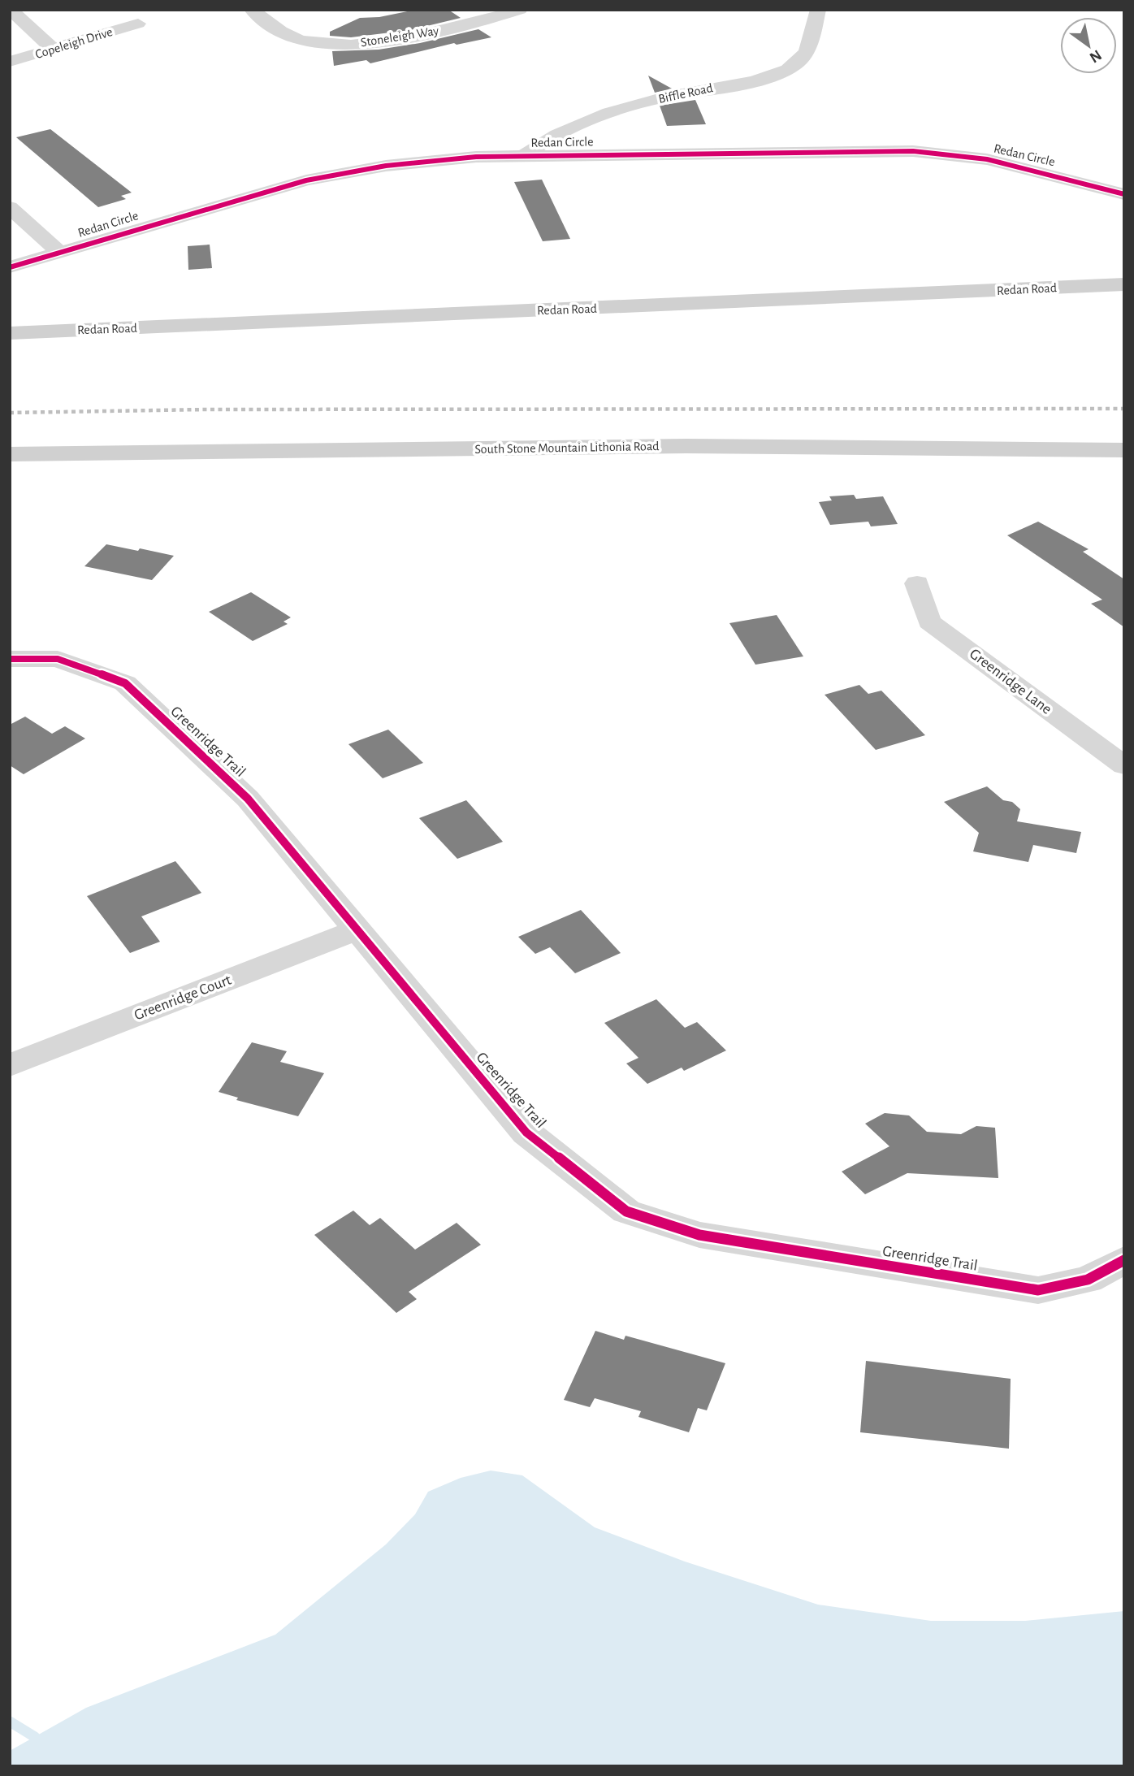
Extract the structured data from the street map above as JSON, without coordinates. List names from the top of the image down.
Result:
{
  "streets": {
    "main road": ["Redan Road", "South Stone Mountain Lithonia Road"],
    "street": [
      "Stoneleigh Way",
      "Copeleigh Drive",
      "Biffle Road",
      "Redan Circle",
      "Greenridge Lane",
      "Greenridge Trail",
      "Greenridge Court"
    ]
  },
  "crossings": [
    ["Biffle Road", "Redan Circle"],
    ["Greenridge Trail", "Greenridge Court"]
  ],
  "north": "bottom right"
}
